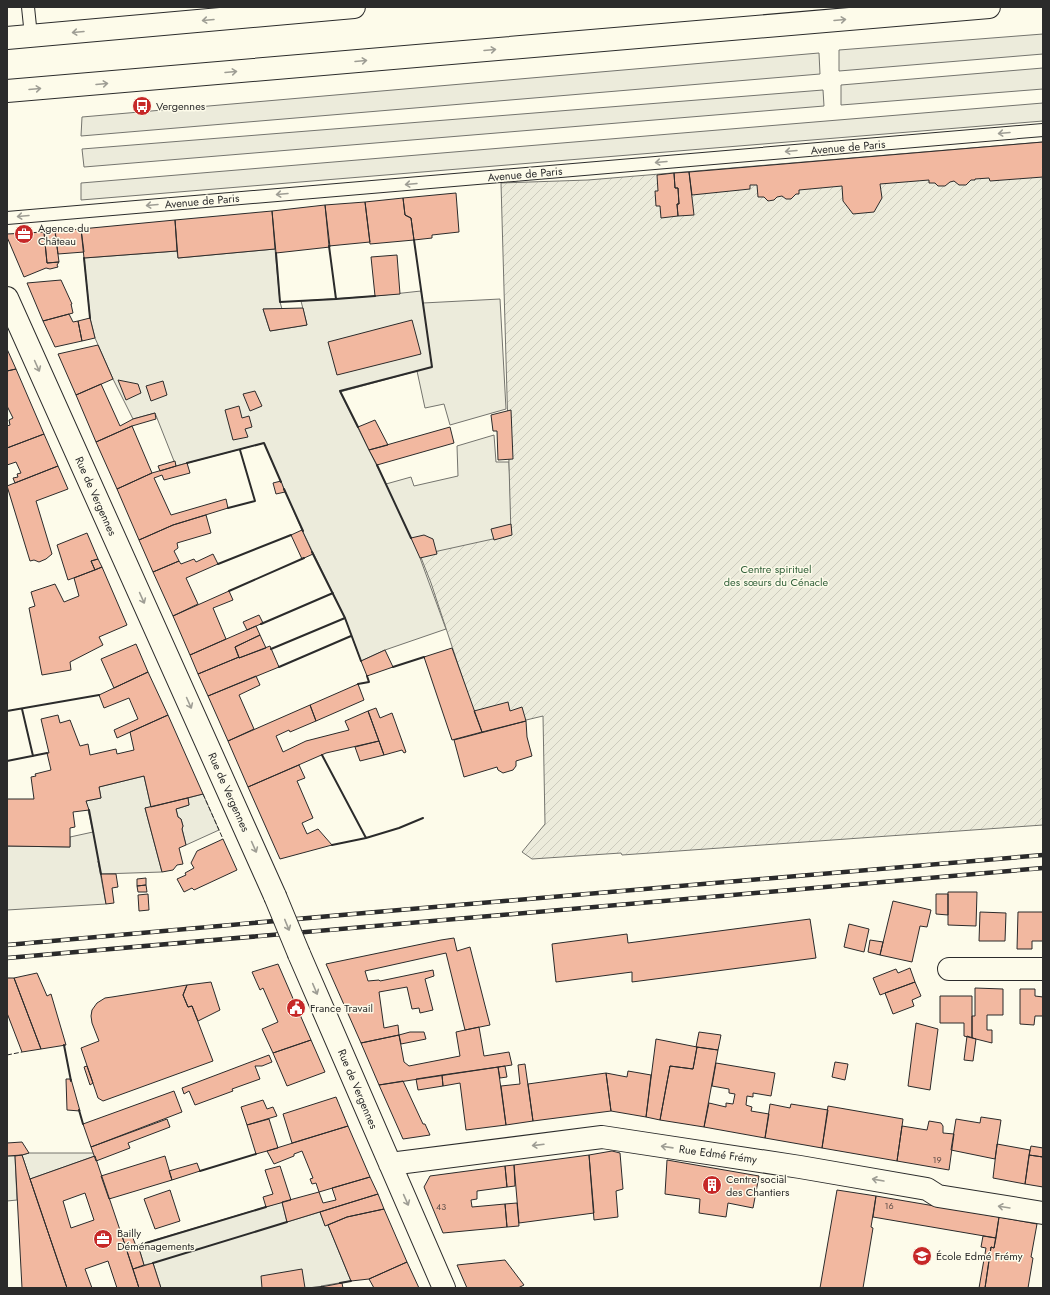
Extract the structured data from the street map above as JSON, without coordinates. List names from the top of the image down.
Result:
{
  "streets": {
    "street": ["Rue de Vergennes", "Rue Edmé Frémy"],
    "lane": ["Avenue de Paris"]
  },
  "crossings": [
    ["Rue de Vergennes", "Rue Edmé Frémy"]
  ],
  "one_way": ["Avenue de Paris", "Rue de Vergennes", "Rue Edmé Frémy"],
  "parks": ["Centre spirituel des sœurs du Cénacle"],
  "places": {
    "bus stop": ["Vergennes"],
    "office": ["Agence du Château", "Bailly Déménagements"],
    "public building": ["France Travail"],
    "building": ["Centre social des Chantiers"],
    "school or university": ["École Edmé Frémy"]
  },
  "house_numbers": ["19", "16", "43"]
}
